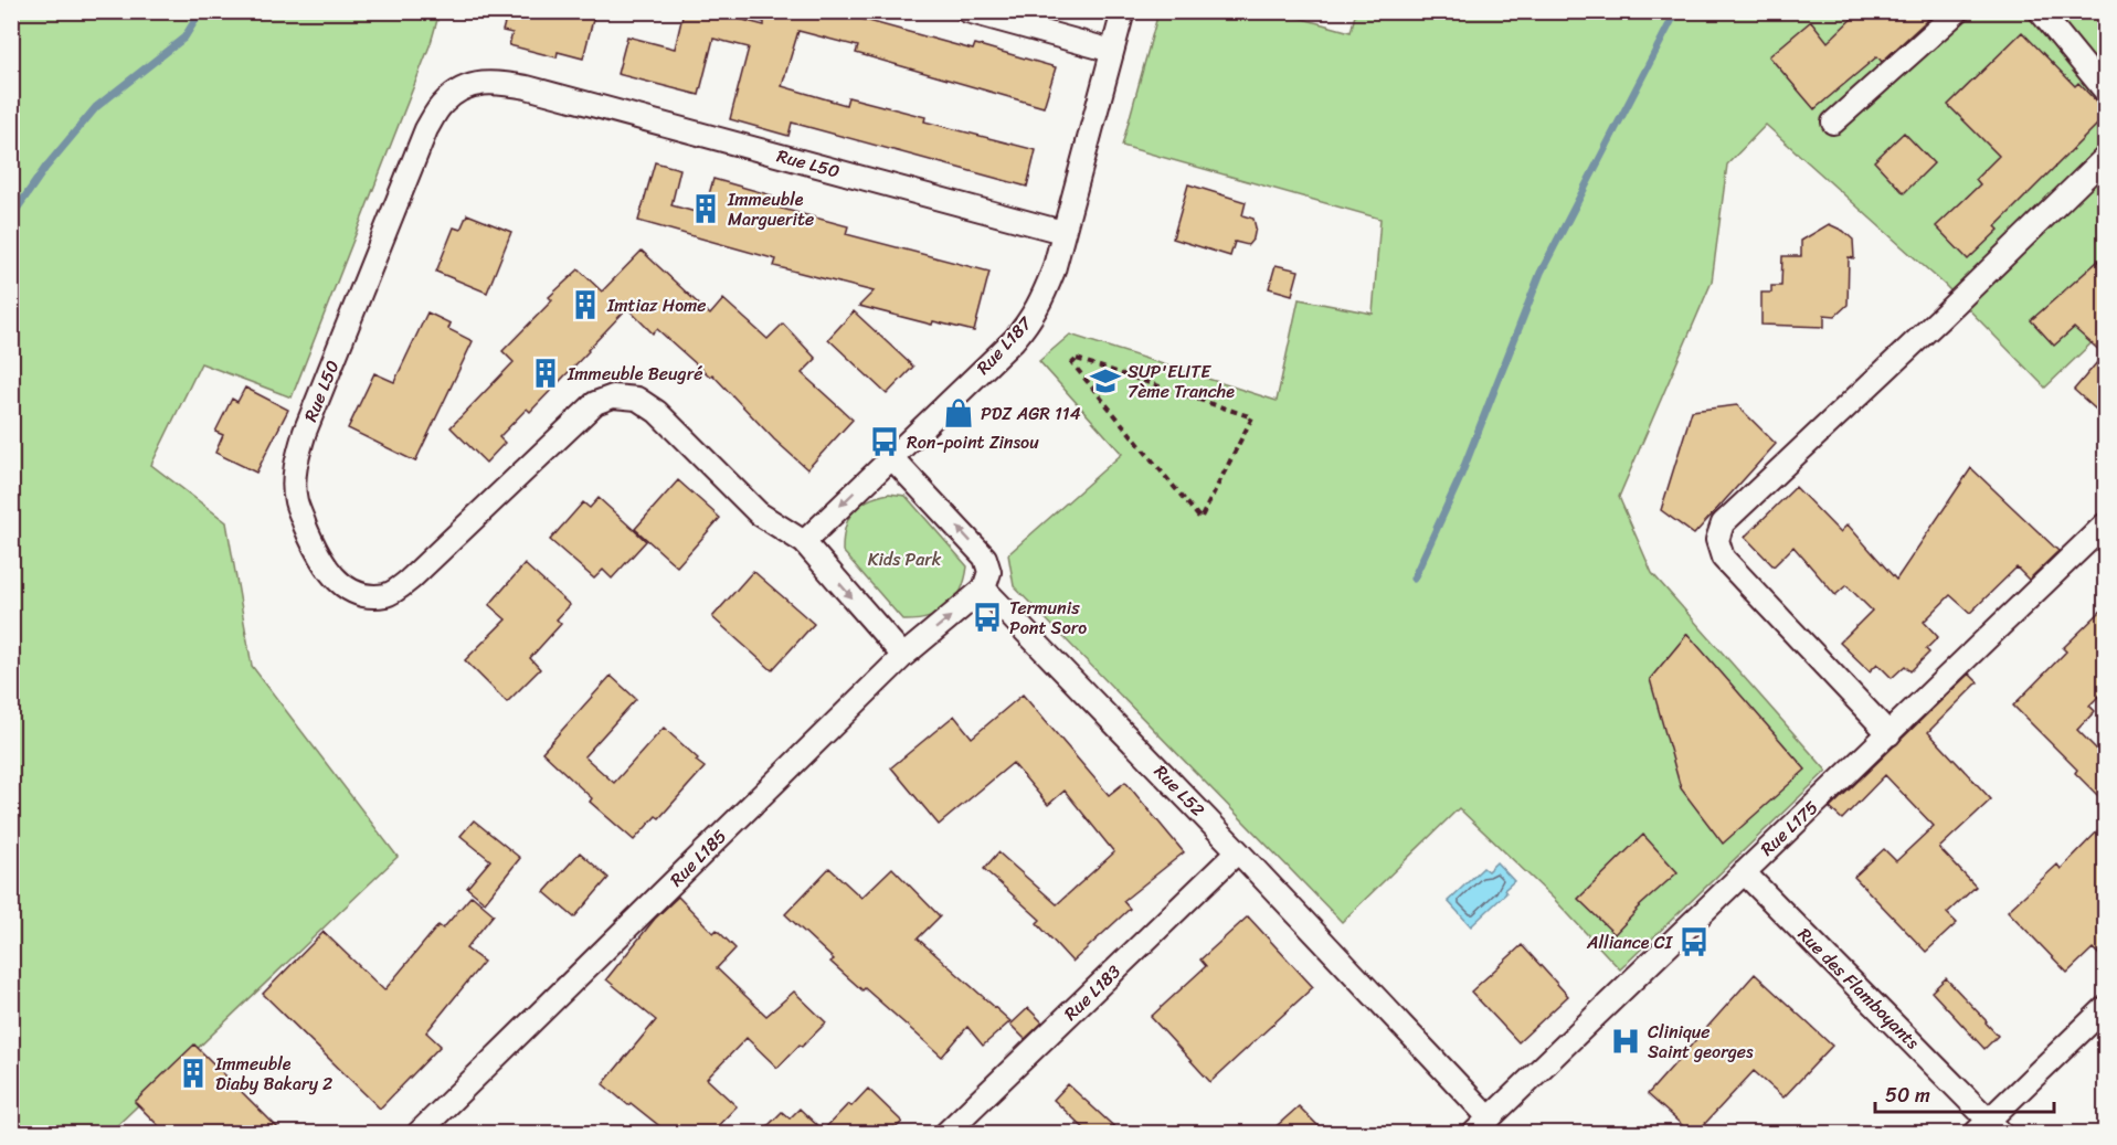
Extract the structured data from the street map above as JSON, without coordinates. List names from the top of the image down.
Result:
{
  "streets": {
    "street": [
      "Rue L50",
      "Rue L187",
      "Rue L52",
      "Rue L175",
      "Rue L185",
      "Rue des Flamboyants",
      "Rue L183"
    ]
  },
  "crossings": [
    ["Rue L50", "Rue L187"],
    ["Rue L50", "Rue L185"],
    ["Rue L52", "Rue L175"],
    ["Rue L52", "Rue L185"],
    ["Rue L52", "Rue L183"],
    ["Rue L175", "Rue des Flamboyants"]
  ],
  "parks": ["Kids Park"],
  "places": {
    "building": [
      "Immeuble Marguerite",
      "Imtiaz Home",
      "Immeuble Beugré",
      "Immeuble Diaby Bakary 2"
    ],
    "school or university": ["SUP'ELITE 7ème Tranche"],
    "shop": ["PDZ AGR 114"],
    "bus stop": ["Ron-point Zinsou", "Termunis Pont Soro", "Alliance CI"],
    "hospital": ["Clinique Saint georges"]
  },
  "scale_bar": "50 m"
}
